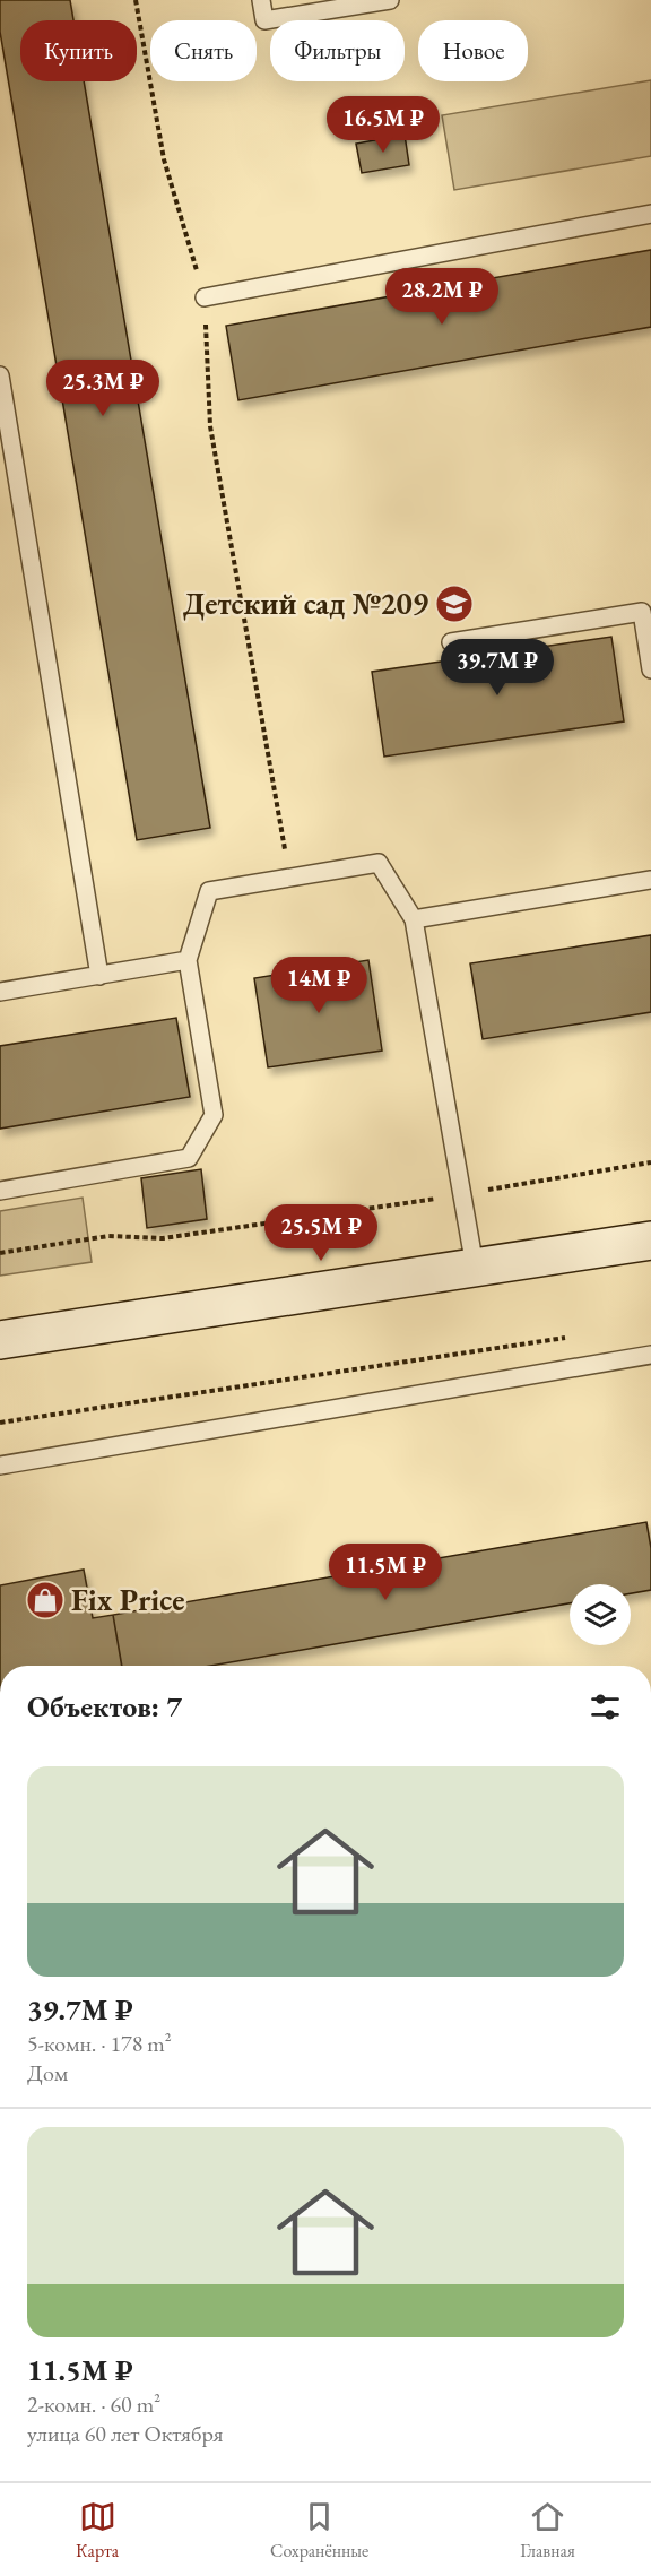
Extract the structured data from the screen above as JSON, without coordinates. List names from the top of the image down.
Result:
{
  "places": {
    "school or university": ["Детский сад №209"],
    "shop": ["Fix Price"]
  },
  "page": {
    "chip": [
      "Купить",
      "Снять",
      "Фильтры",
      "Новое"
    ],
    "price": [
      "16.5M ₽",
      "28.2M ₽",
      "25.3M ₽",
      "39.7M ₽",
      "14M ₽",
      "25.5M ₽",
      "11.5M ₽"
    ],
    "heading": "Объектов: 7",
    "list": [
      {
        "name": "39.7M ₽",
        "note": "5-комн. · 178 m² · Дом"
      },
      {
        "name": "11.5M ₽",
        "note": "2-комн. · 60 m² · улица 60 лет Октября"
      }
    ],
    "tabs": ["Карта", "Сохранённые", "Главная"]
  }
}
